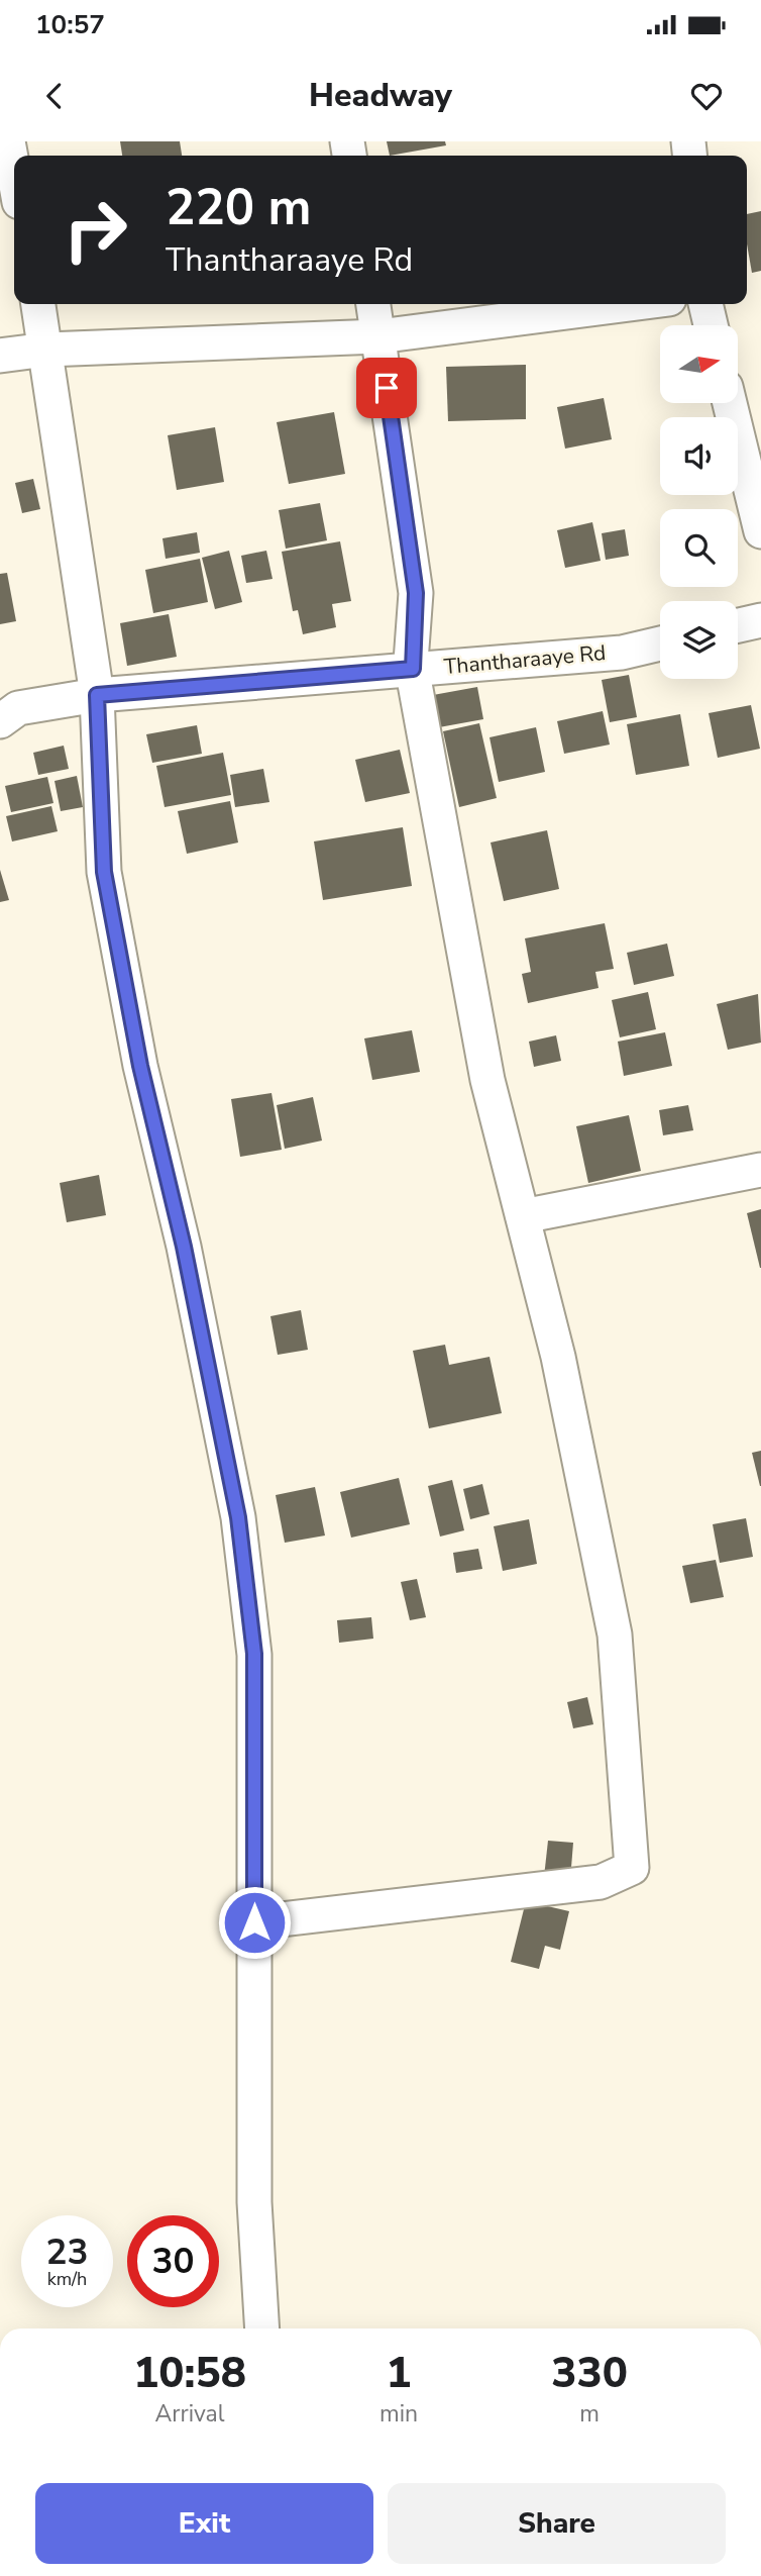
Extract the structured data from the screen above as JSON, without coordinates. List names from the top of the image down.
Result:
{
  "streets": {
    "street": ["Thantharaaye Rd"]
  },
  "north": "right",
  "page": {
    "status": "10:57",
    "header": "Headway",
    "turn": ["220 m", "Thantharaaye Rd"],
    "speed": "23 km/h",
    "limit": "30",
    "eta": [
      "10:58",
      "Arrival",
      "1",
      "min",
      "330",
      "m"
    ],
    "buttons": ["Exit", "Share"]
  }
}
